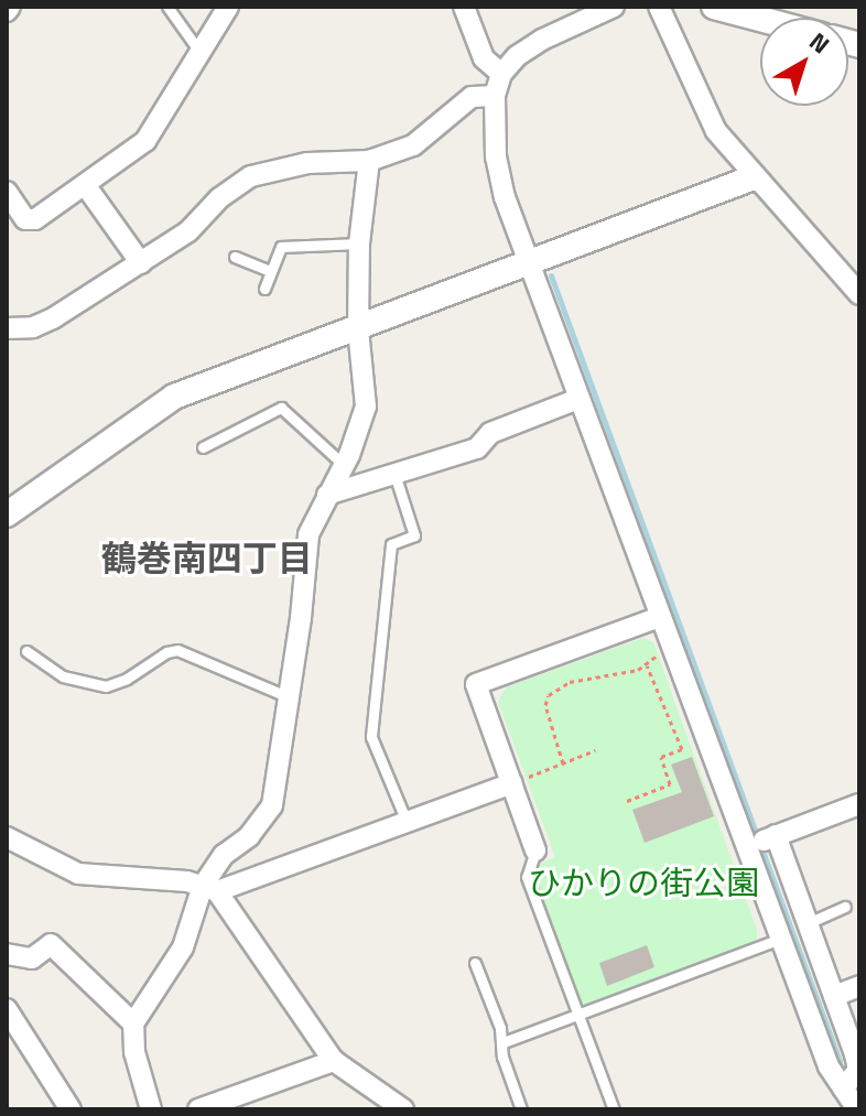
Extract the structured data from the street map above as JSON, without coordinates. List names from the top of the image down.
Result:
{
  "districts": ["鶴巻南四丁目"],
  "parks": ["ひかりの街公園"],
  "north": "top right"
}
